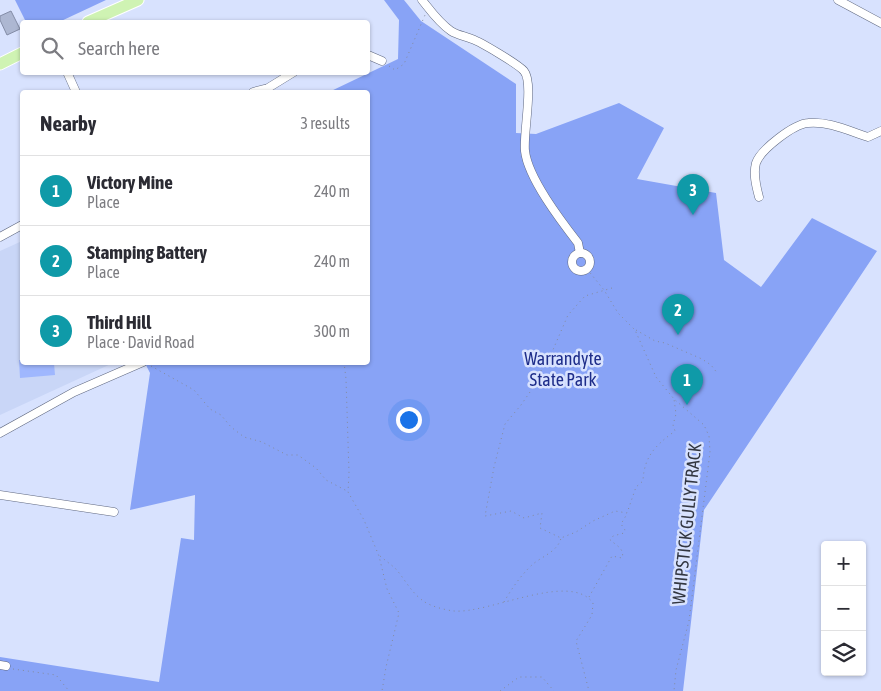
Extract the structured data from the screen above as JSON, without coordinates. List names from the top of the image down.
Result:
{
  "streets": {
    "path": ["WHIPSTICK GULLY TRACK"]
  },
  "parks": ["Warrandyte State Park"],
  "page": {
    "search": "Search here",
    "heading": ["Nearby", "3 results"],
    "list": [
      {
        "mark": "1",
        "name": "Victory Mine",
        "note": "Place",
        "value": "240 m"
      },
      {
        "mark": "2",
        "name": "Stamping Battery",
        "note": "Place",
        "value": "240 m"
      },
      {
        "mark": "3",
        "name": "Third Hill",
        "note": "Place · David Road",
        "value": "300 m"
      }
    ],
    "pins": ["3", "2", "1"],
    "map_buttons": ["+", "−"]
  }
}
